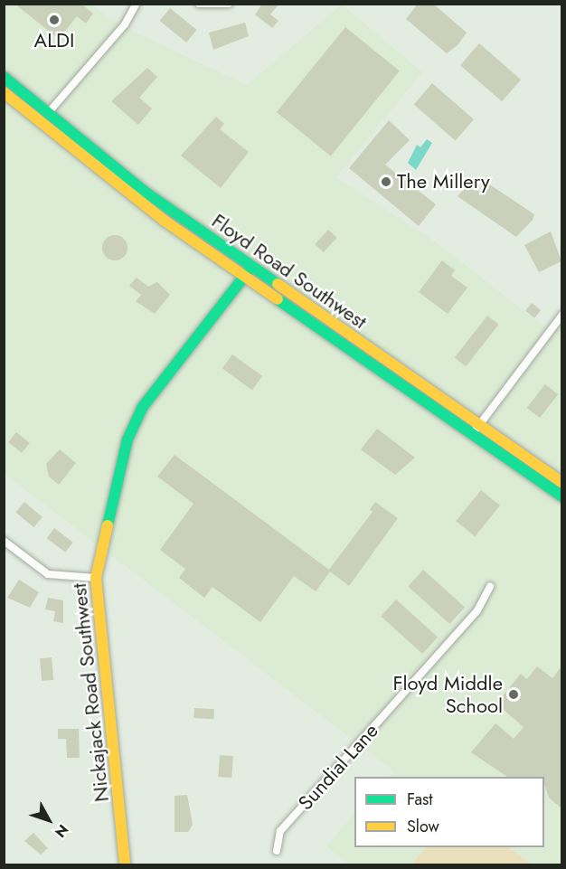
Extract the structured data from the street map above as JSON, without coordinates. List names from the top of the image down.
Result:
{
  "streets": {
    "main road": ["Floyd Road Southwest", "Nickajack Road Southwest"],
    "street": ["Sundial Lane"]
  },
  "crossings": [
    ["Floyd Road Southwest", "Nickajack Road Southwest"]
  ],
  "places": ["ALDI", "The Millery", "Floyd Middle School"],
  "legend": ["Fast", "Slow"],
  "north": "bottom right"
}
